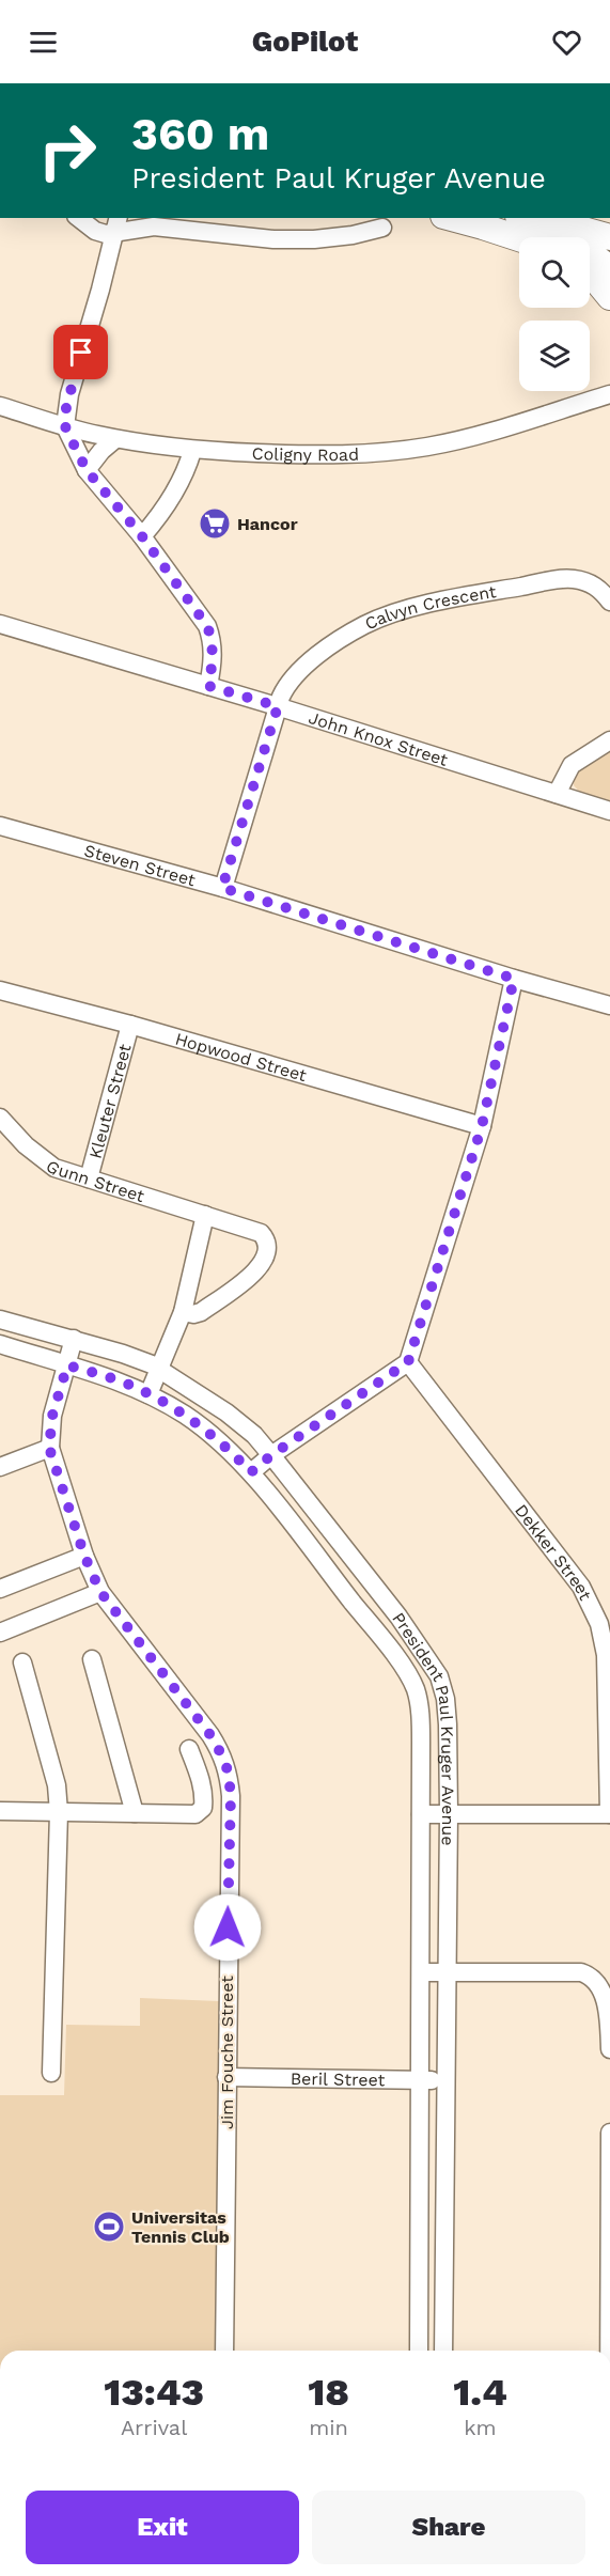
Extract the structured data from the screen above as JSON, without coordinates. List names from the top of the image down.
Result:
{
  "streets": {
    "street": [
      "Coligny Road",
      "Calvyn Crescent",
      "John Knox Street",
      "Steven Street",
      "Hopwood Street",
      "Kleuter Street",
      "Gunn Street",
      "Dekker Street",
      "President Paul Kruger Avenue",
      "Jim Fouche Street",
      "Beril Street"
    ]
  },
  "crossings": [
    ["Calvyn Crescent", "John Knox Street"],
    ["Calvyn Crescent", "Steven Street"],
    ["Hopwood Street", "Kleuter Street"],
    ["Kleuter Street", "Gunn Street"],
    ["President Paul Kruger Avenue", "Jim Fouche Street"],
    ["President Paul Kruger Avenue", "Beril Street"],
    ["Jim Fouche Street", "Beril Street"]
  ],
  "places": {
    "supermarket": ["Hancor"],
    "sports": ["Universitas Tennis Club"]
  },
  "page": {
    "header": "GoPilot",
    "turn": ["360 m", "President Paul Kruger Avenue"],
    "eta": [
      "13:43",
      "Arrival",
      "18",
      "min",
      "1.4",
      "km"
    ],
    "buttons": ["Exit", "Share"]
  }
}
